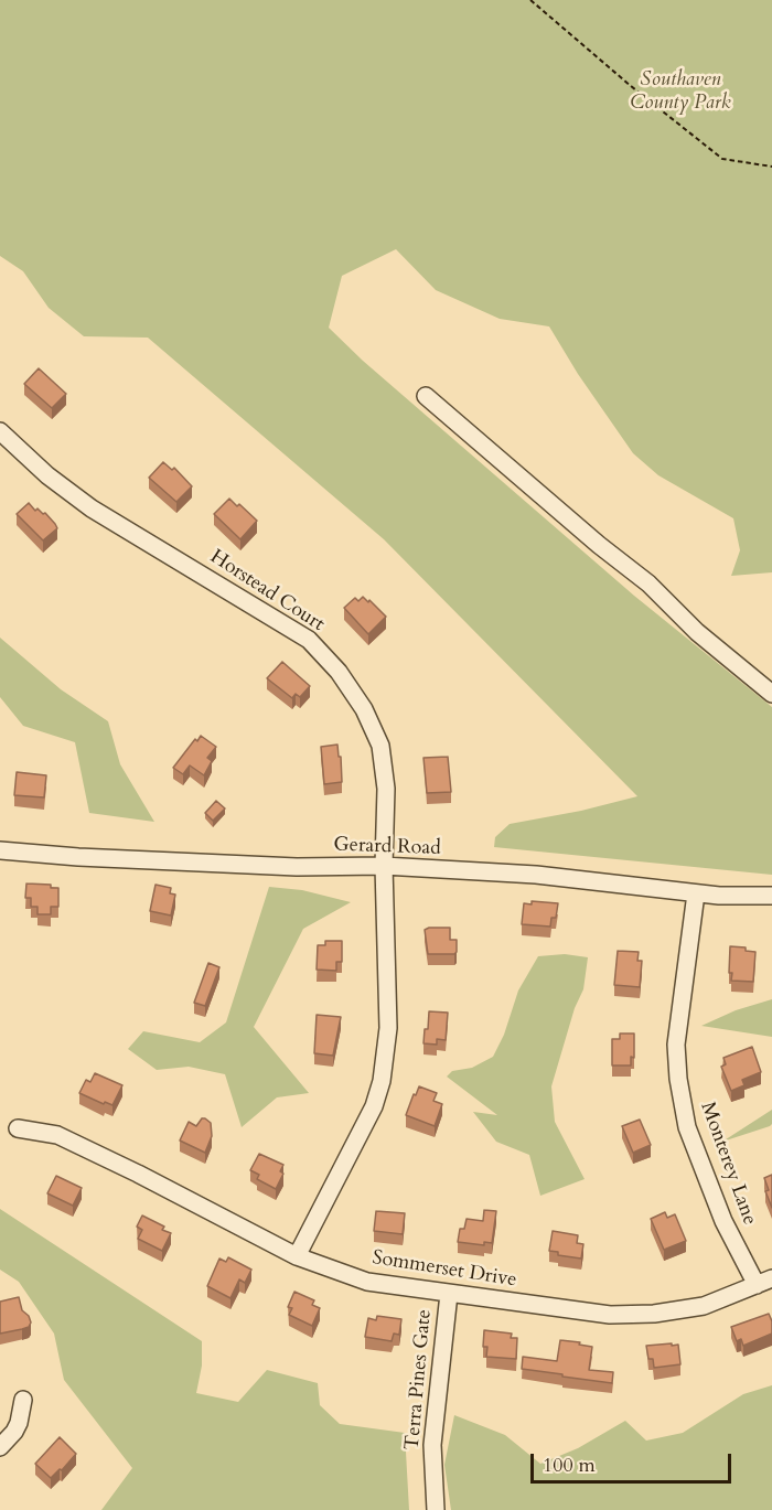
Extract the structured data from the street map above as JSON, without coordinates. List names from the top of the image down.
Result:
{
  "streets": {
    "street": [
      "Horstead Court",
      "Gerard Road",
      "Monterey Lane",
      "Sommerset Drive",
      "Terra Pines Gate"
    ]
  },
  "crossings": [
    ["Horstead Court", "Gerard Road"],
    ["Horstead Court", "Sommerset Drive"],
    ["Gerard Road", "Monterey Lane"],
    ["Monterey Lane", "Sommerset Drive"],
    ["Sommerset Drive", "Terra Pines Gate"]
  ],
  "parks": ["Southaven County Park"],
  "scale_bar": "100 m"
}
